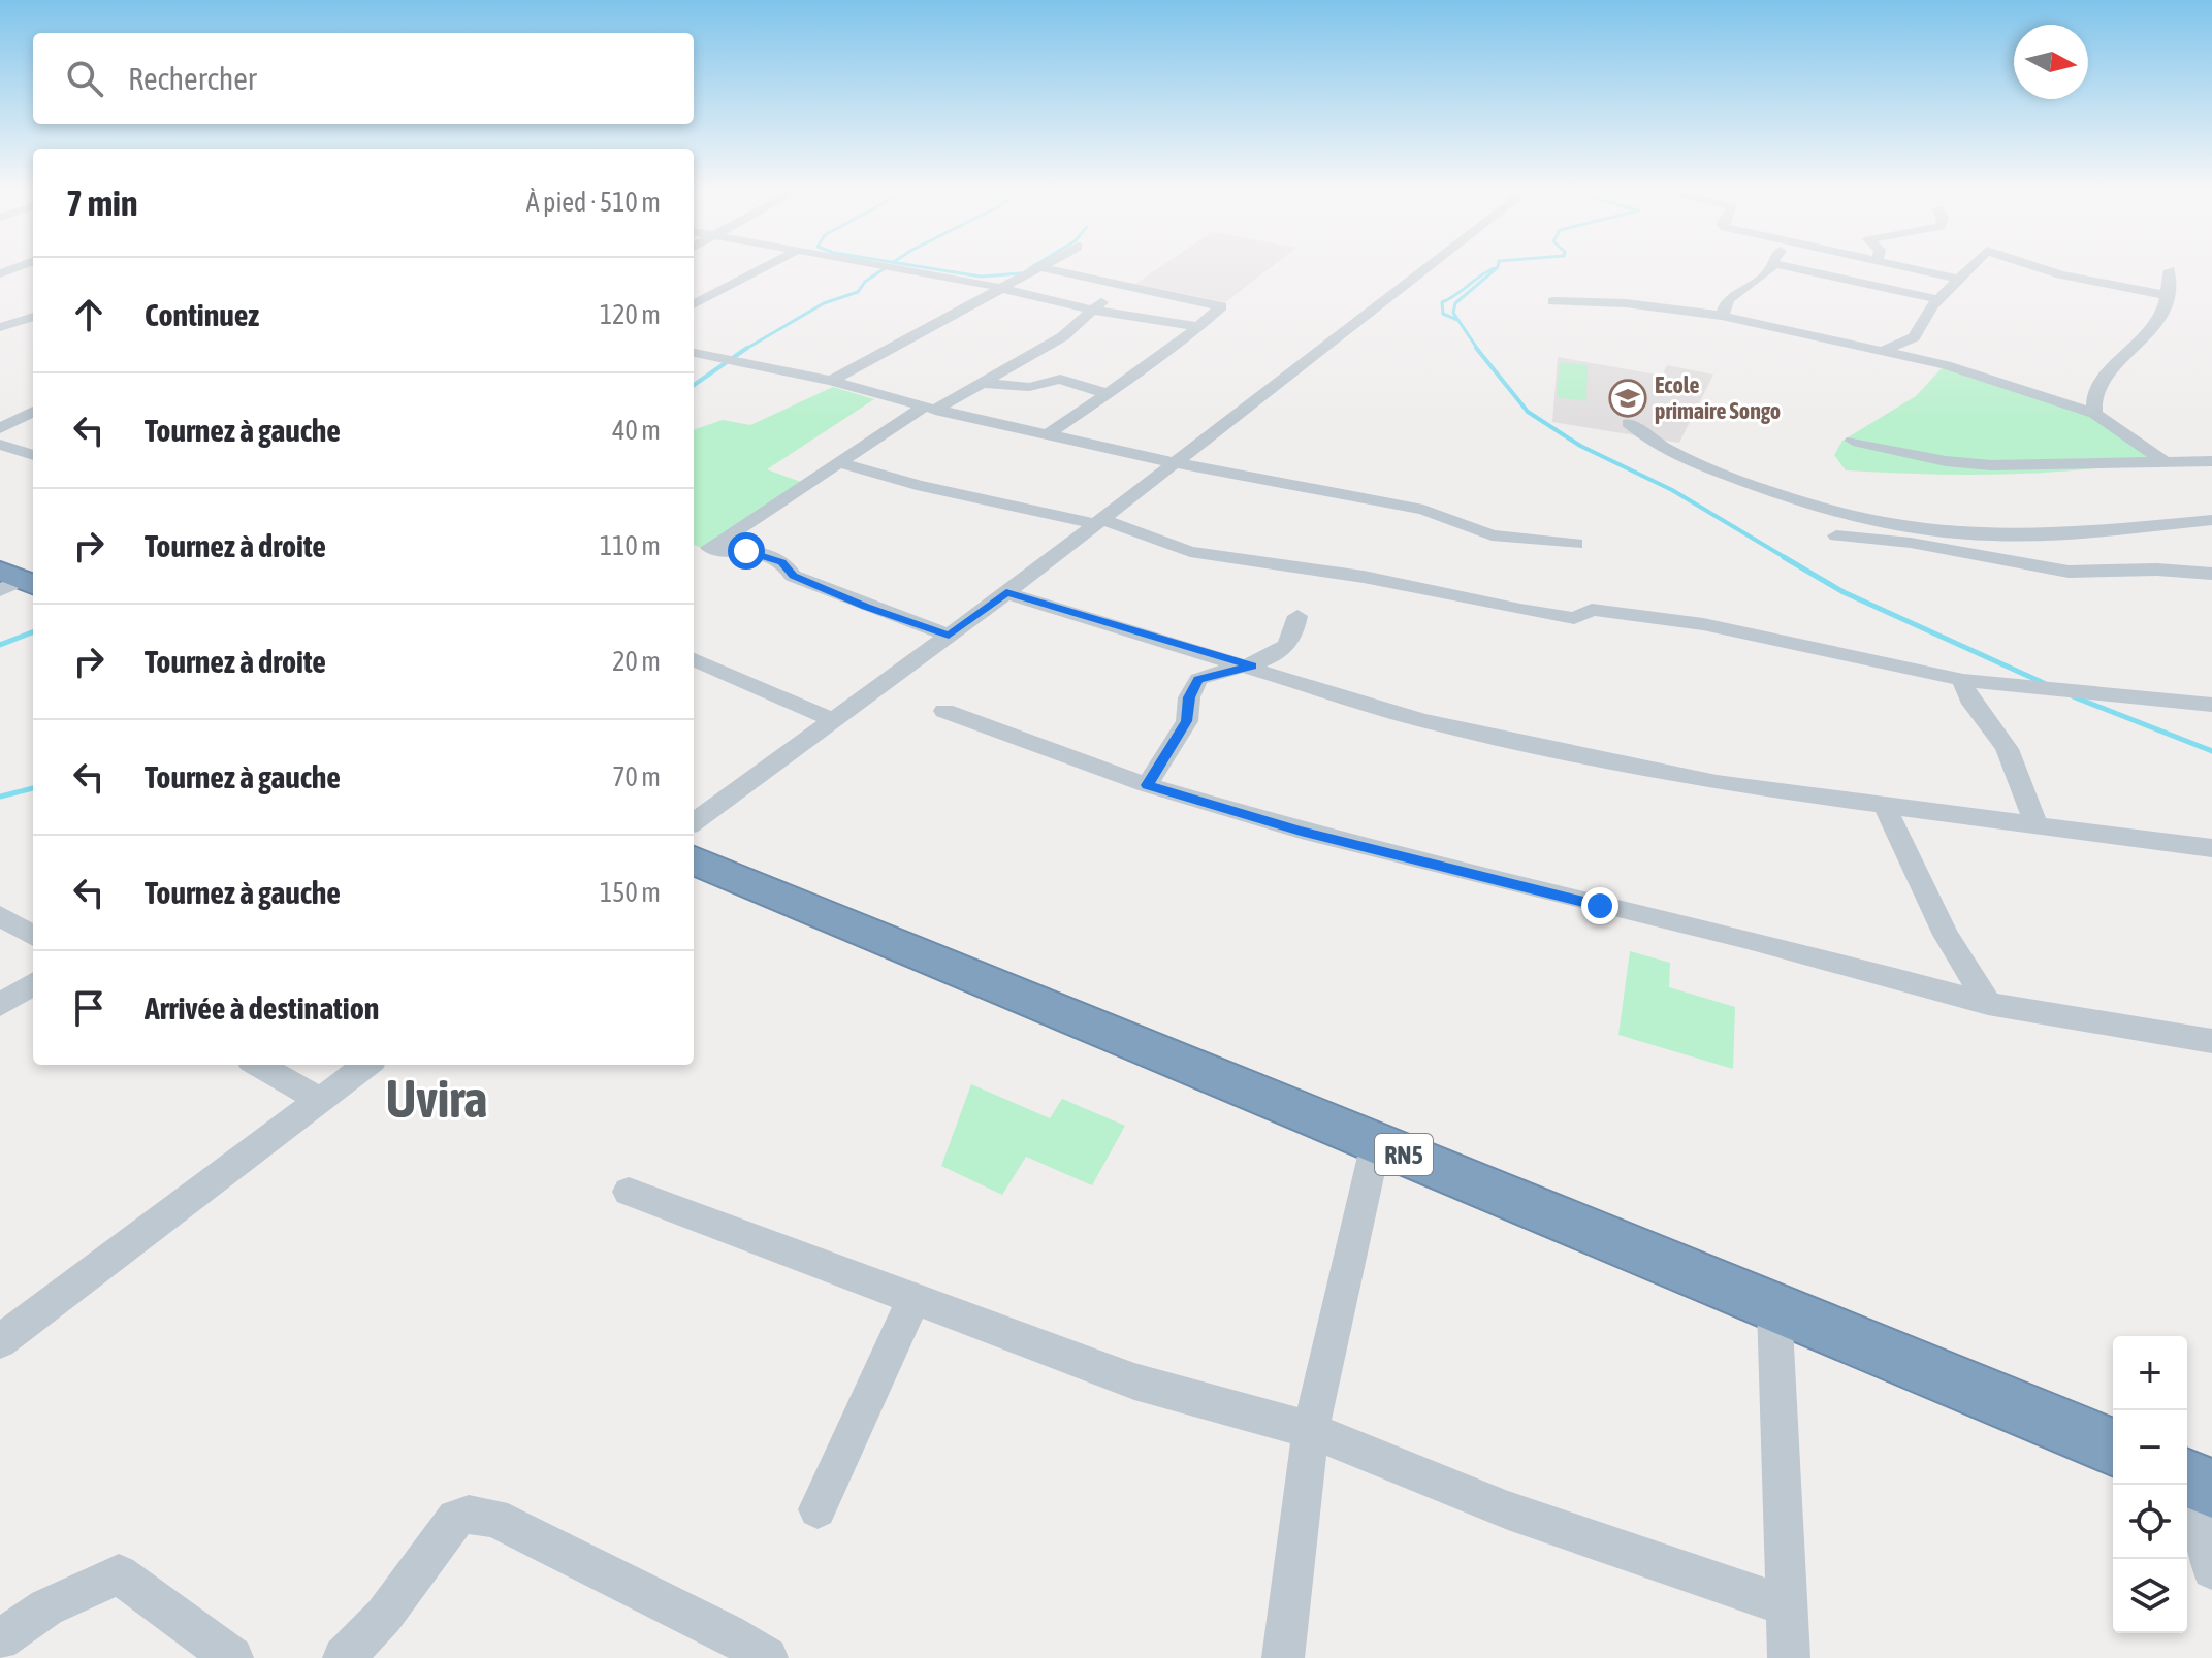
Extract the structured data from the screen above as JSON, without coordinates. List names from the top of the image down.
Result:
{
  "streets": {
    "highway": ["RN5"]
  },
  "districts": ["Uvira"],
  "places": {
    "school or university": ["Ecole primaire Songo"]
  },
  "north": "right",
  "page": {
    "search": "Rechercher",
    "heading": ["7 min", "À pied · 510 m"],
    "list": [
      ["Continuez", "120 m"],
      ["Tournez à gauche", "40 m"],
      ["Tournez à droite", "110 m"],
      ["Tournez à droite", "20 m"],
      ["Tournez à gauche", "70 m"],
      ["Tournez à gauche", "150 m"],
      "Arrivée à destination"
    ],
    "map_buttons": ["+", "−"]
  }
}
